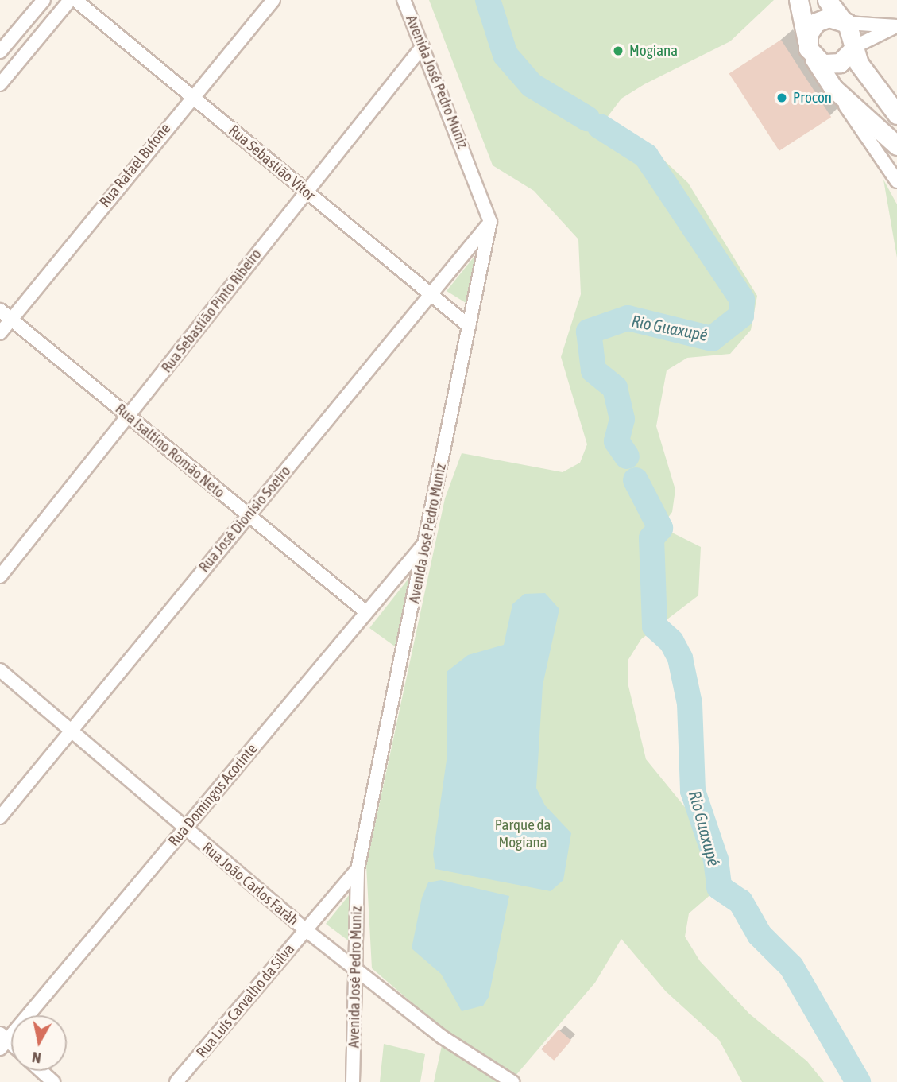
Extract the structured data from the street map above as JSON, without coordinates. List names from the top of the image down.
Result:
{
  "streets": {
    "street": [
      "Avenida José Pedro Muniz",
      "Rua Sebastião Vitor",
      "Rua Rafael Bufone",
      "Rua Sebastião Pinto Ribeiro",
      "Rua Isaltino Romão Neto",
      "Rua José Dionísio Soeiro",
      "Rua Domingos Acorinte",
      "Rua João Carlos Faráh",
      "Rua Luís Carvalho da Silva"
    ]
  },
  "crossings": [
    ["Avenida José Pedro Muniz", "Rua Sebastião Vitor"],
    ["Avenida José Pedro Muniz", "Rua Sebastião Pinto Ribeiro"],
    ["Avenida José Pedro Muniz", "Rua José Dionísio Soeiro"],
    ["Avenida José Pedro Muniz", "Rua Domingos Acorinte"],
    ["Avenida José Pedro Muniz", "Rua João Carlos Faráh"],
    ["Avenida José Pedro Muniz", "Rua Luís Carvalho da Silva"],
    ["Rua Sebastião Vitor", "Rua Rafael Bufone"],
    ["Rua Sebastião Vitor", "Rua Sebastião Pinto Ribeiro"],
    ["Rua Sebastião Vitor", "Rua José Dionísio Soeiro"],
    ["Rua Rafael Bufone", "Rua Isaltino Romão Neto"],
    ["Rua Sebastião Pinto Ribeiro", "Rua Isaltino Romão Neto"],
    ["Rua Isaltino Romão Neto", "Rua José Dionísio Soeiro"],
    ["Rua Isaltino Romão Neto", "Rua Domingos Acorinte"],
    ["Rua José Dionísio Soeiro", "Rua João Carlos Faráh"],
    ["Rua Domingos Acorinte", "Rua João Carlos Faráh"],
    ["Rua João Carlos Faráh", "Rua Luís Carvalho da Silva"]
  ],
  "water": ["Rio Guaxupé"],
  "parks": ["Parque da Mogiana"],
  "places": ["Mogiana", "Procon"],
  "north": "bottom"
}
